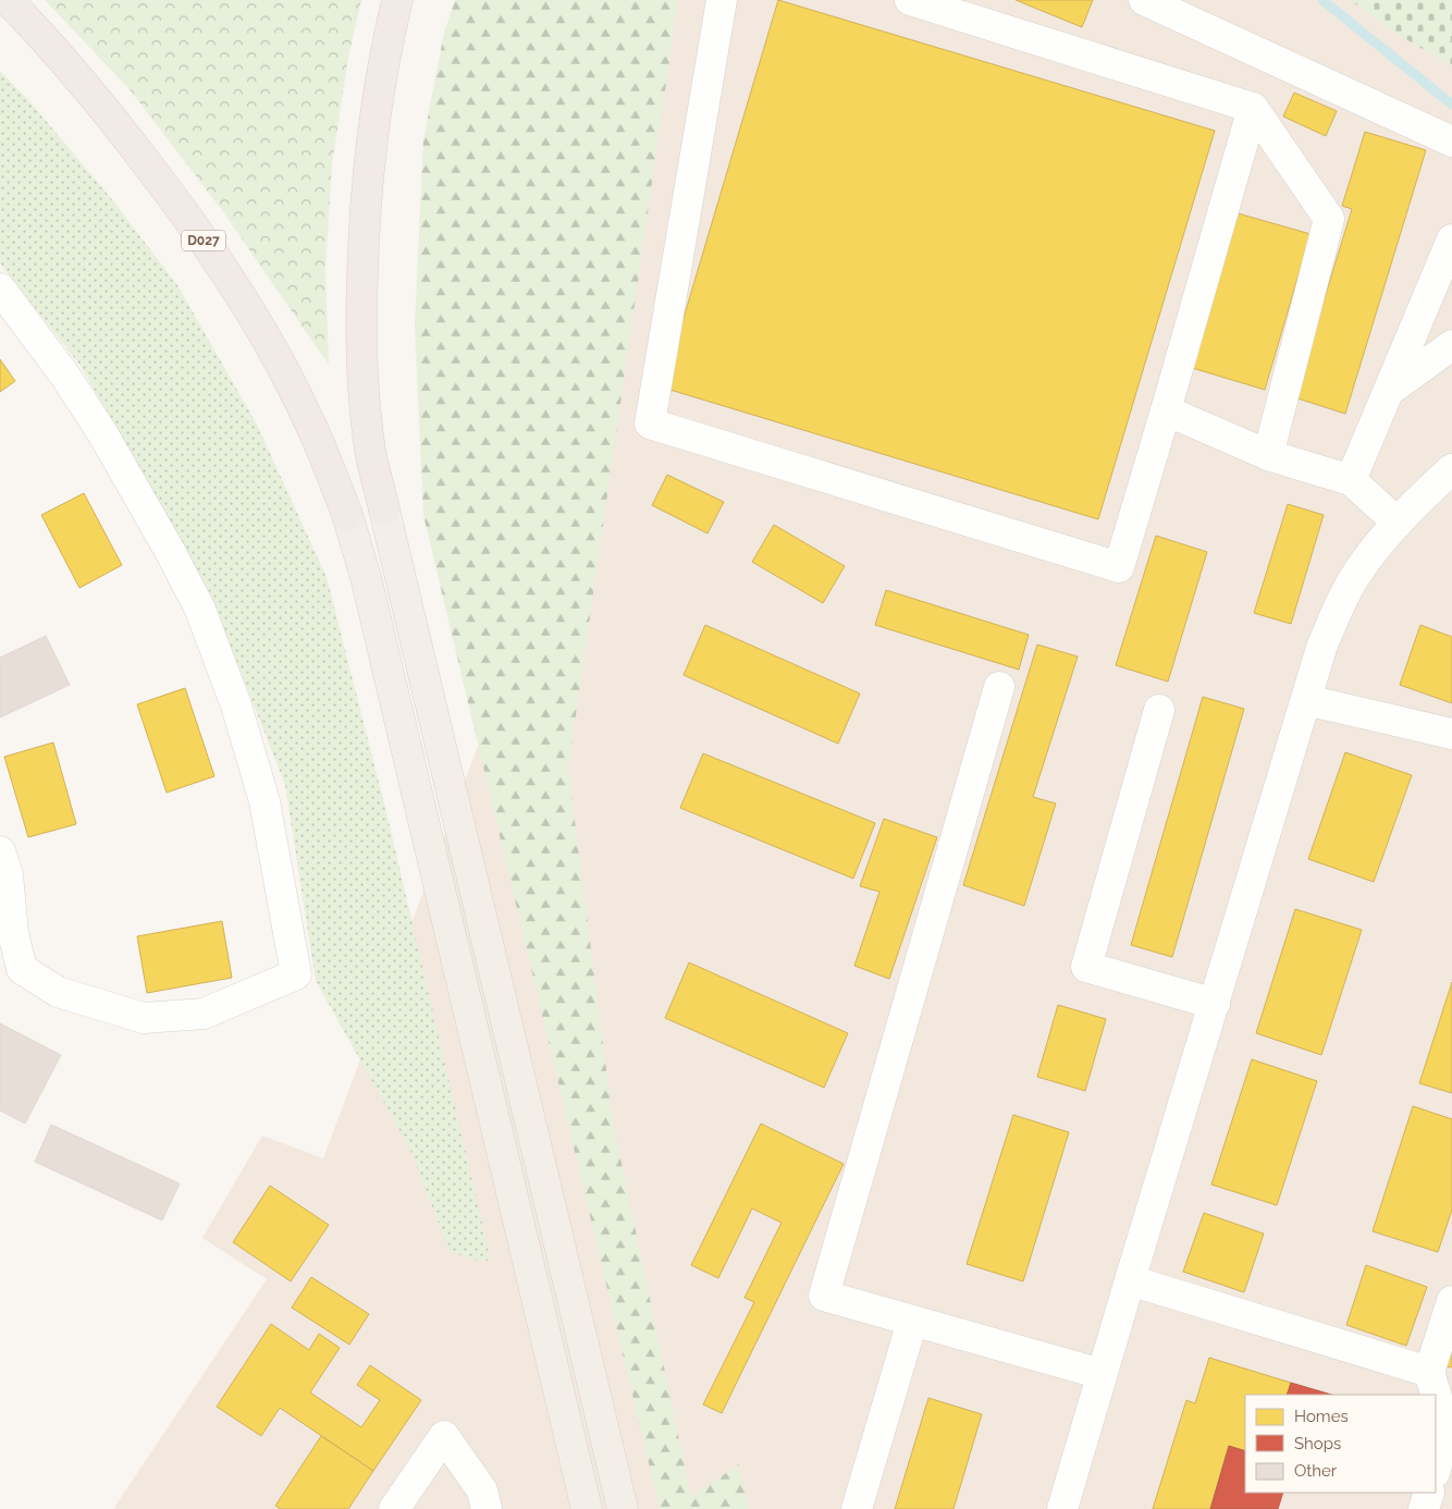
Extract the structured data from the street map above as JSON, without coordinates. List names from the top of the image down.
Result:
{
  "streets": {
    "highway": ["D027"]
  },
  "legend": ["Homes", "Shops", "Other"]
}
